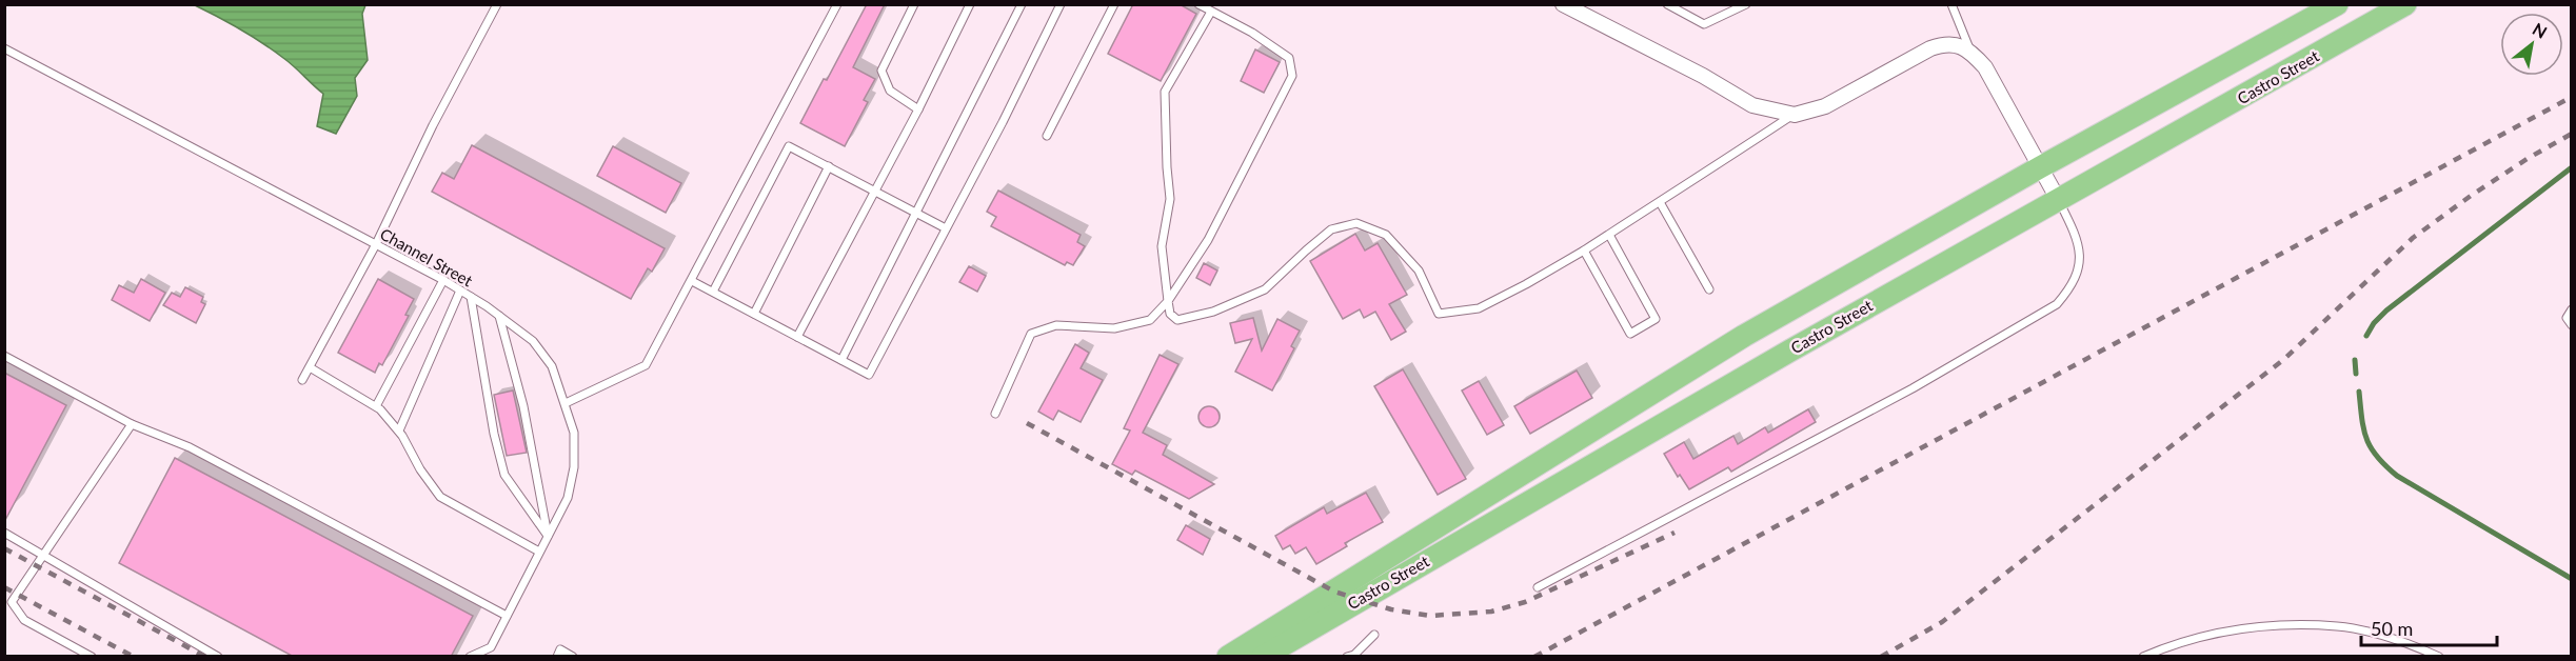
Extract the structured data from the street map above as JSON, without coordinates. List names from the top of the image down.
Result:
{
  "streets": {
    "main road": ["Castro Street"],
    "lane": ["Channel Street"]
  },
  "scale_bar": "50 m",
  "north": "top right"
}
